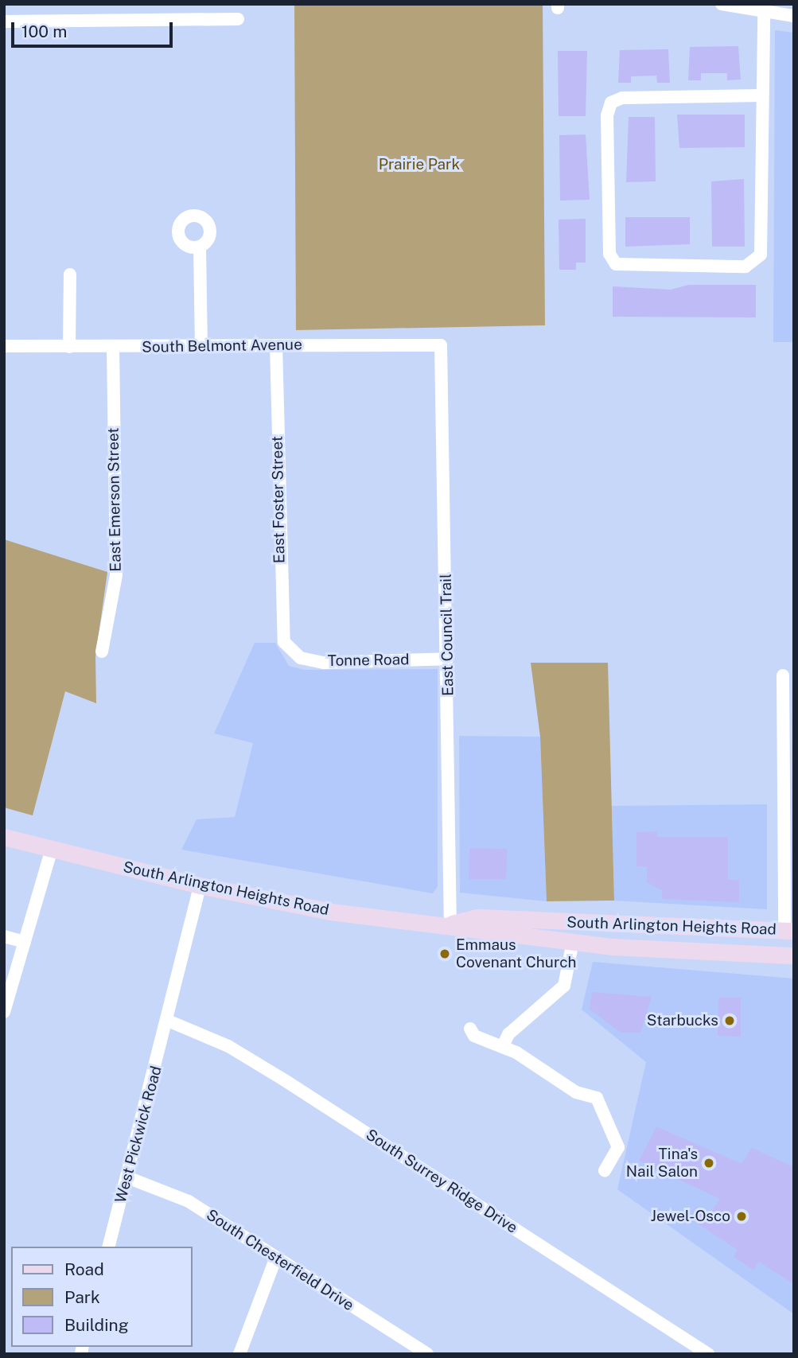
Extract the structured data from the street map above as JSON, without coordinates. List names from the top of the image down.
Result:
{
  "streets": {
    "main road": ["South Arlington Heights Road"],
    "street": [
      "South Belmont Avenue",
      "East Emerson Street",
      "East Foster Street",
      "East Council Trail",
      "Tonne Road",
      "West Pickwick Road",
      "South Surrey Ridge Drive",
      "South Chesterfield Drive"
    ]
  },
  "crossings": [
    ["South Belmont Avenue", "East Emerson Street"],
    ["South Belmont Avenue", "East Foster Street"],
    ["South Belmont Avenue", "East Council Trail"],
    ["East Foster Street", "Tonne Road"],
    ["East Council Trail", "Tonne Road"],
    ["East Council Trail", "South Arlington Heights Road"],
    ["South Arlington Heights Road", "West Pickwick Road"],
    ["West Pickwick Road", "South Surrey Ridge Drive"],
    ["West Pickwick Road", "South Chesterfield Drive"]
  ],
  "parks": ["Prairie Park"],
  "places": [
    "Emmaus Covenant Church",
    "Starbucks",
    "Tina's Nail Salon",
    "Jewel-Osco"
  ],
  "legend": ["Road", "Park", "Building"],
  "scale_bar": "100 m"
}
